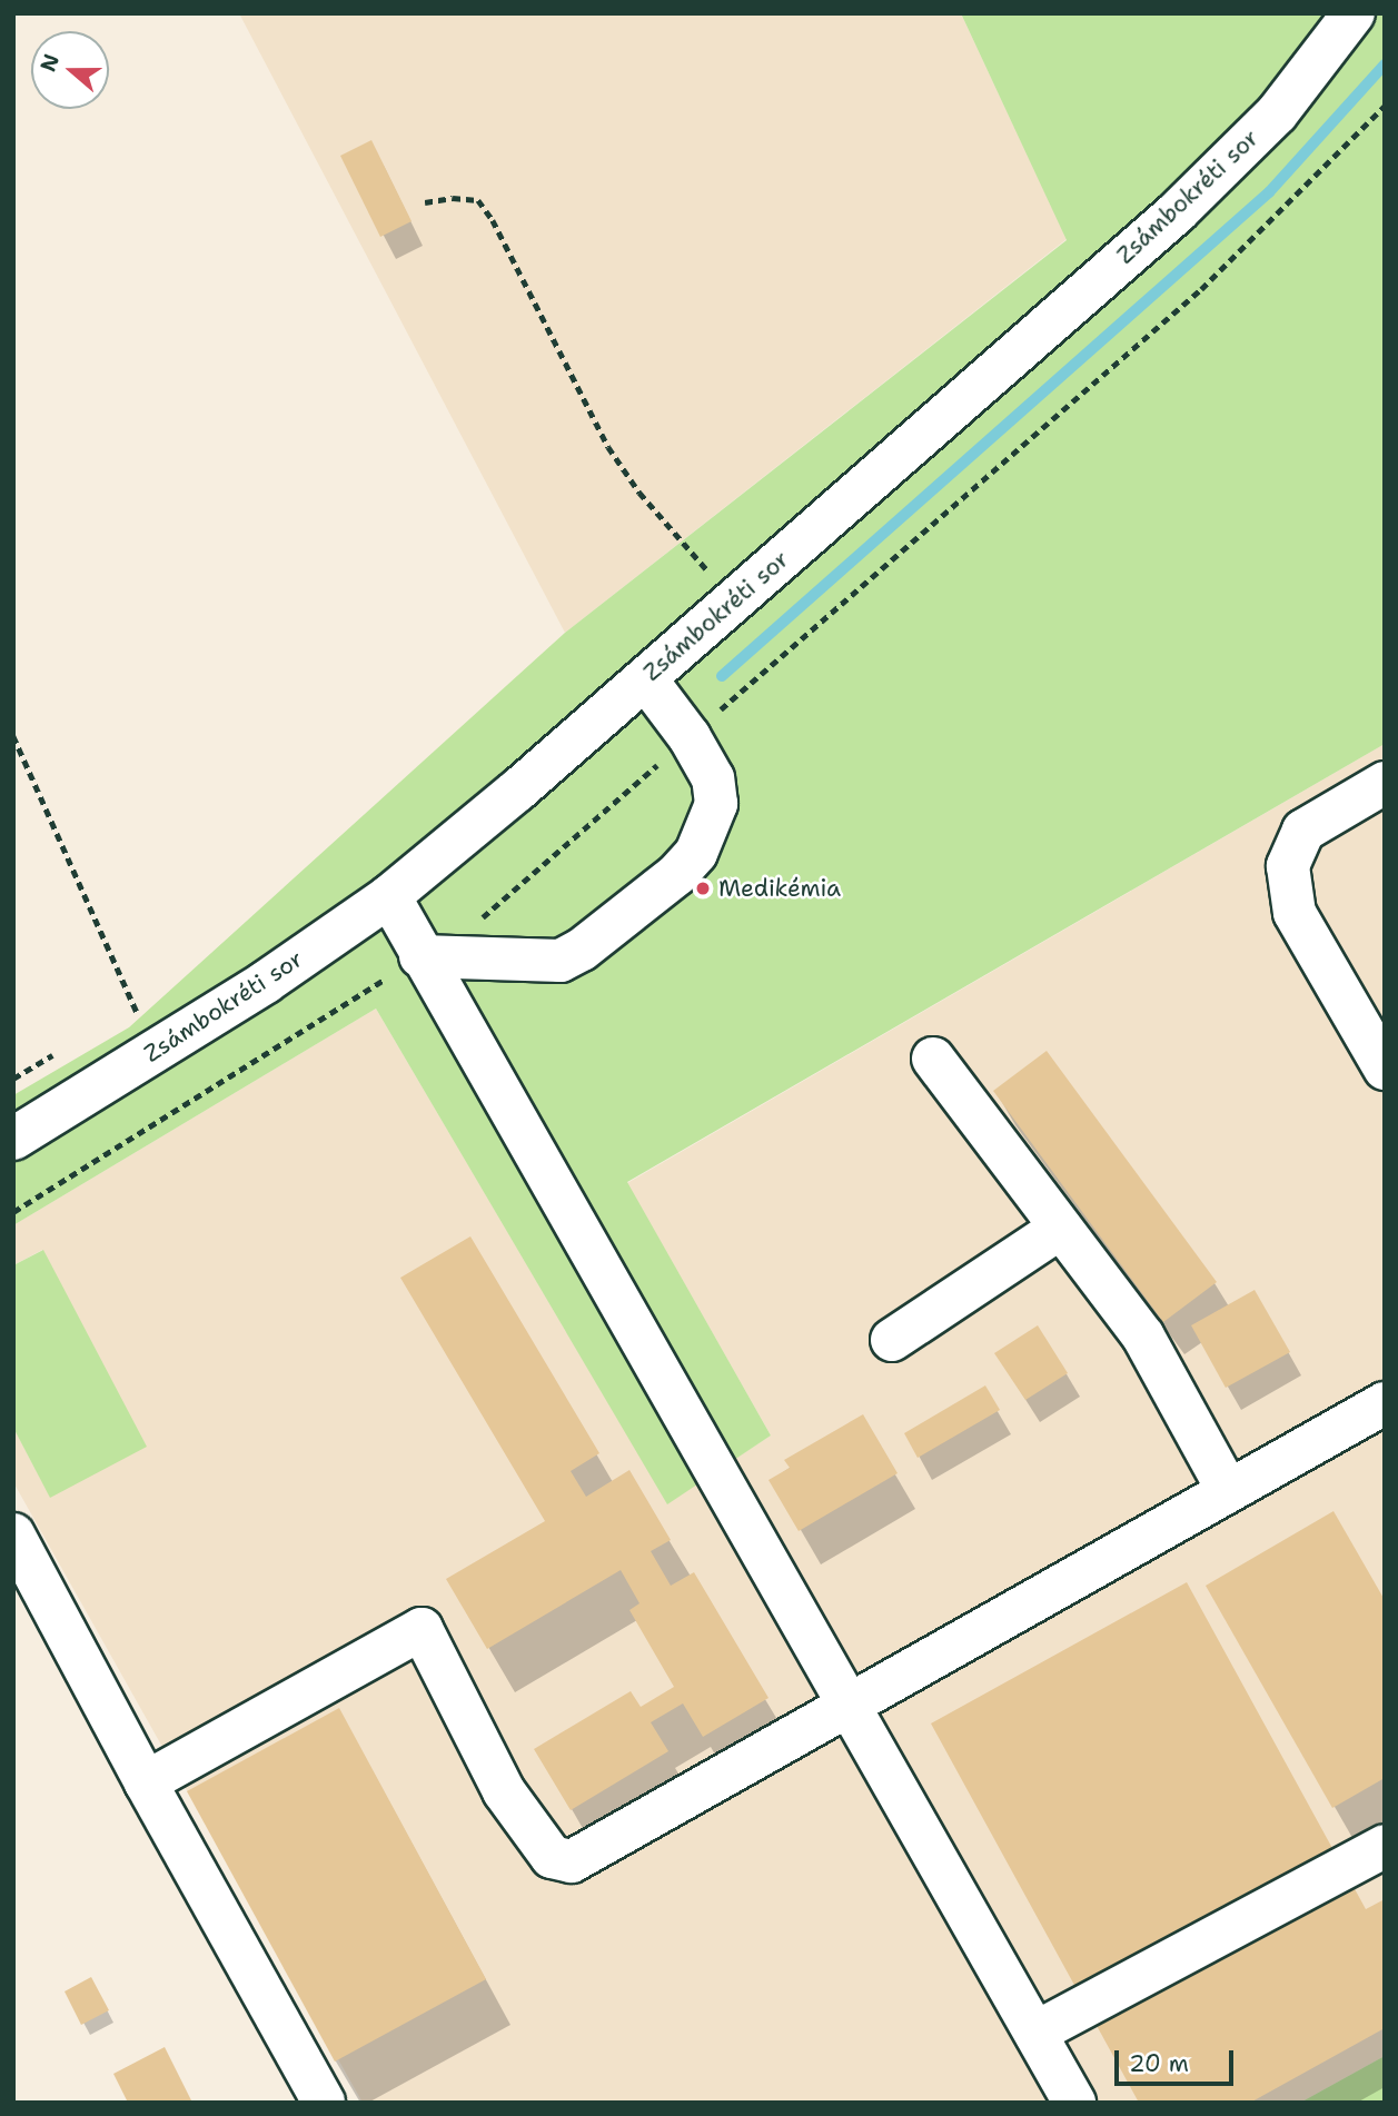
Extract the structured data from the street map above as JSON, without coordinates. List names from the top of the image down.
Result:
{
  "streets": {
    "street": ["Zsámbokréti sor"]
  },
  "places": ["Medikémia"],
  "scale_bar": "20 m",
  "north": "left"
}
